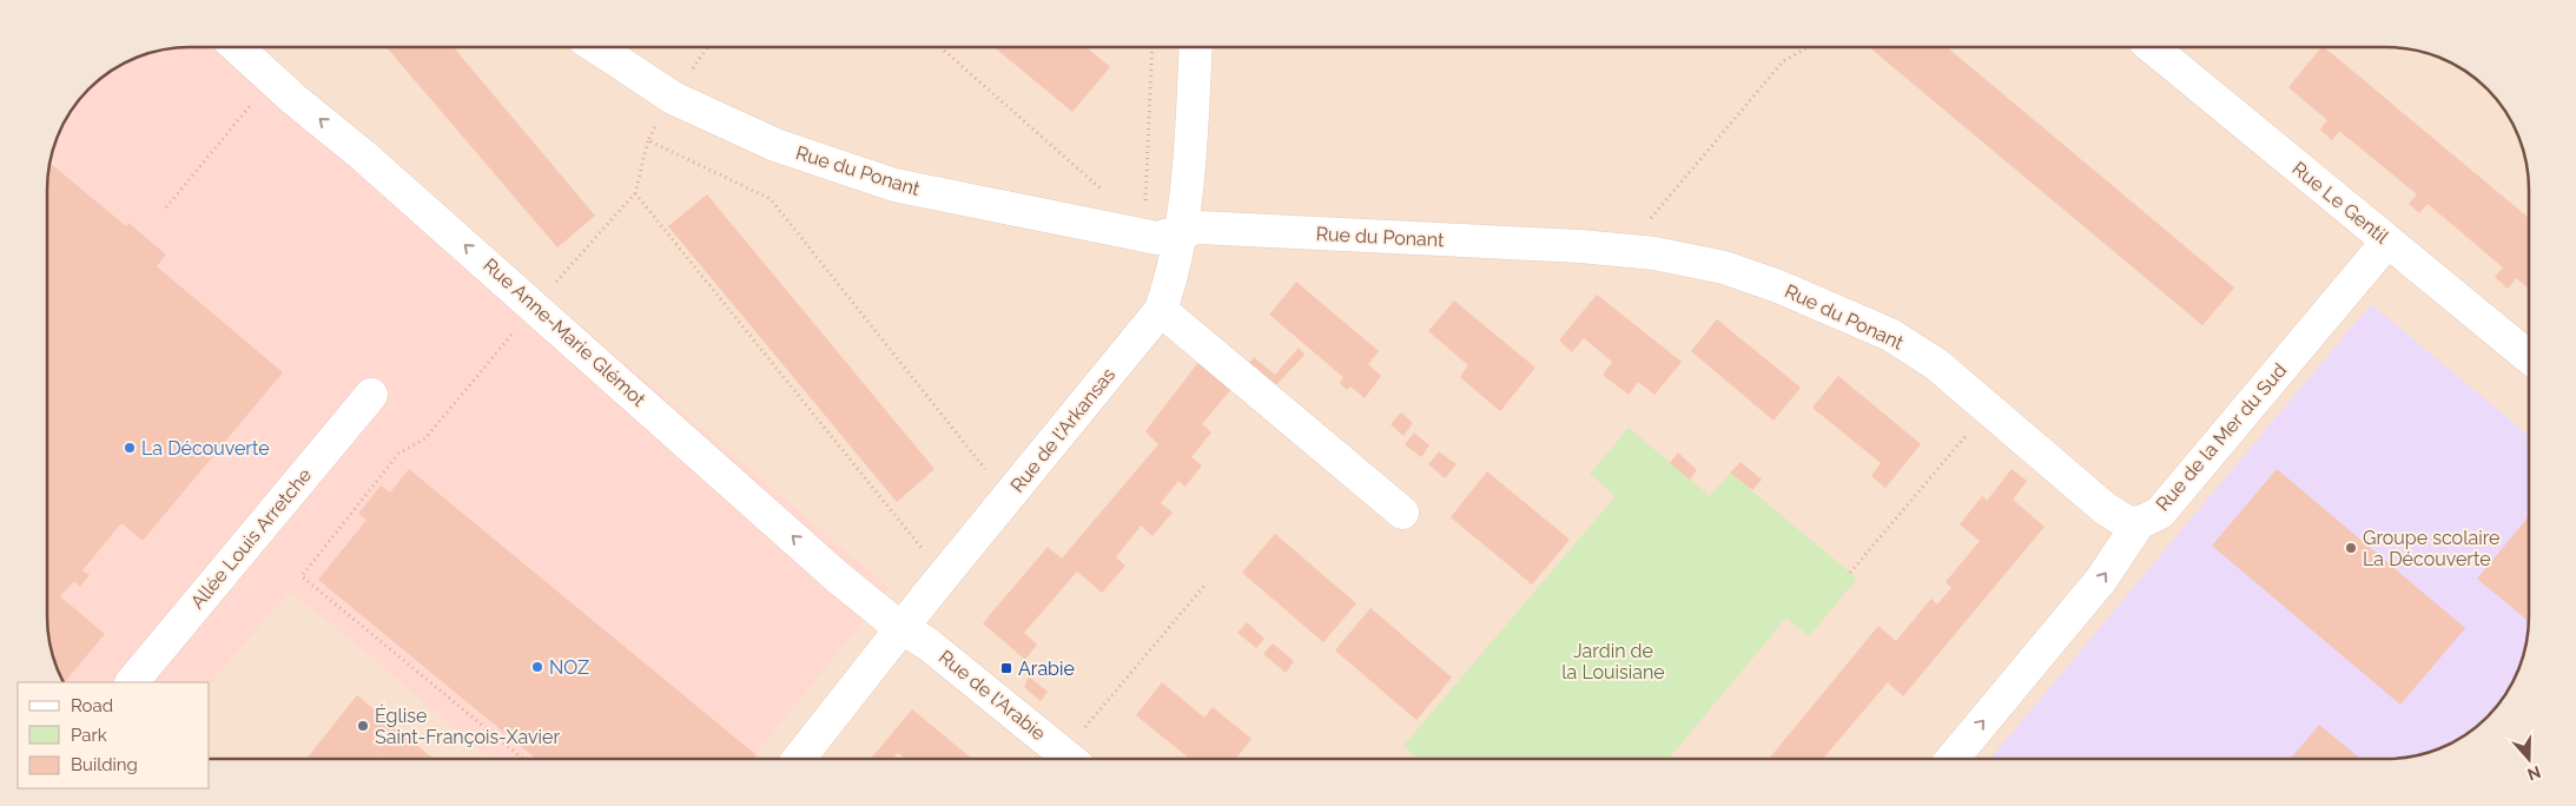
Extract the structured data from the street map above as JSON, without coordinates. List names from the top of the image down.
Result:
{
  "streets": {
    "street": [
      "Rue du Ponant",
      "Rue Le Gentil",
      "Rue Anne-Marie Glémot",
      "Rue de l'Arkansas",
      "Rue de la Mer du Sud",
      "Allée Louis Arretche",
      "Rue de l'Arabie"
    ]
  },
  "crossings": [
    ["Rue du Ponant", "Rue de l'Arkansas"],
    ["Rue du Ponant", "Rue de la Mer du Sud"],
    ["Rue Le Gentil", "Rue de la Mer du Sud"],
    ["Rue Anne-Marie Glémot", "Rue de l'Arkansas"],
    ["Rue Anne-Marie Glémot", "Rue de l'Arabie"],
    ["Rue de l'Arkansas", "Rue de l'Arabie"]
  ],
  "one_way": ["Rue Anne-Marie Glémot", "Rue de la Mer du Sud"],
  "parks": ["Jardin de la Louisiane"],
  "places": {
    "other": [
      "La Découverte",
      "Groupe scolaire La Découverte",
      "NOZ",
      "Église Saint-François-Xavier"
    ],
    "transit": ["Arabie"]
  },
  "legend": ["Road", "Park", "Building"],
  "north": "bottom"
}
